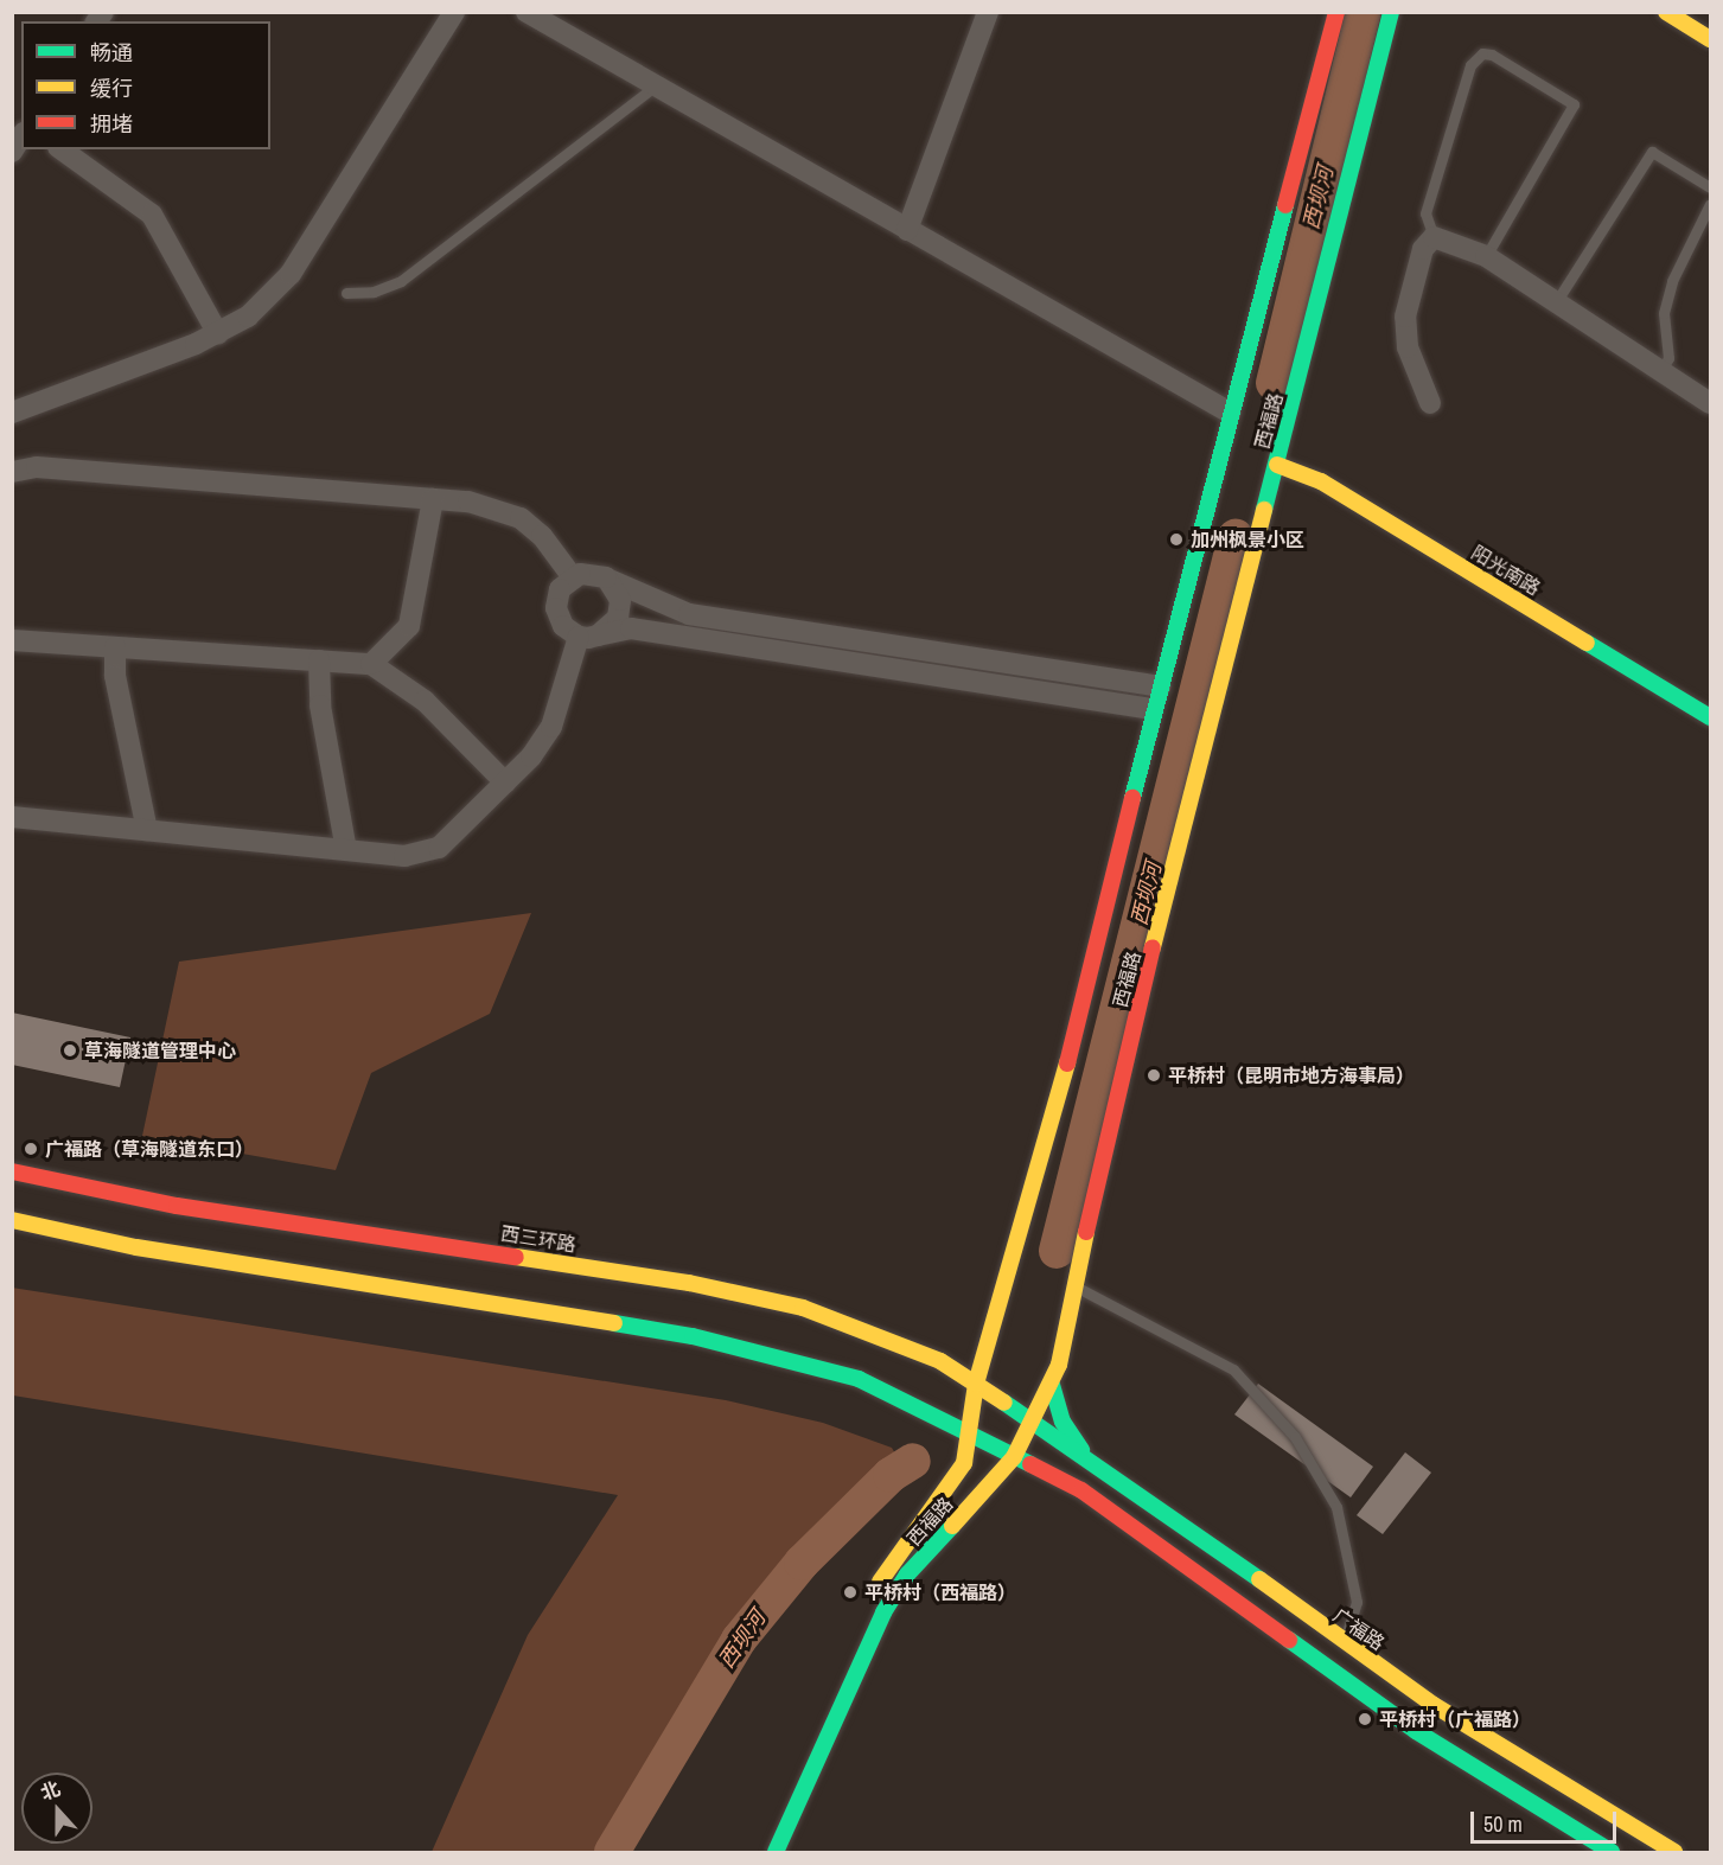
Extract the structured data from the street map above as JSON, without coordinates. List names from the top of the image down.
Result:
{
  "streets": {
    "main road": [
      "西福路",
      "阳光南路",
      "西三环路",
      "广福路"
    ]
  },
  "crossings": [
    ["西福路", "阳光南路"],
    ["西福路", "西三环路"],
    ["西福路", "广福路"],
    ["西三环路", "广福路"]
  ],
  "water": ["西坝河"],
  "places": [
    "加州枫景小区",
    "草海隧道管理中心",
    "平桥村（昆明市地方海事局）",
    "广福路（草海隧道东口）",
    "平桥村（西福路）",
    "平桥村（广福路）"
  ],
  "legend": ["畅通", "缓行", "拥堵"],
  "scale_bar": "50 m",
  "north": "top"
}
